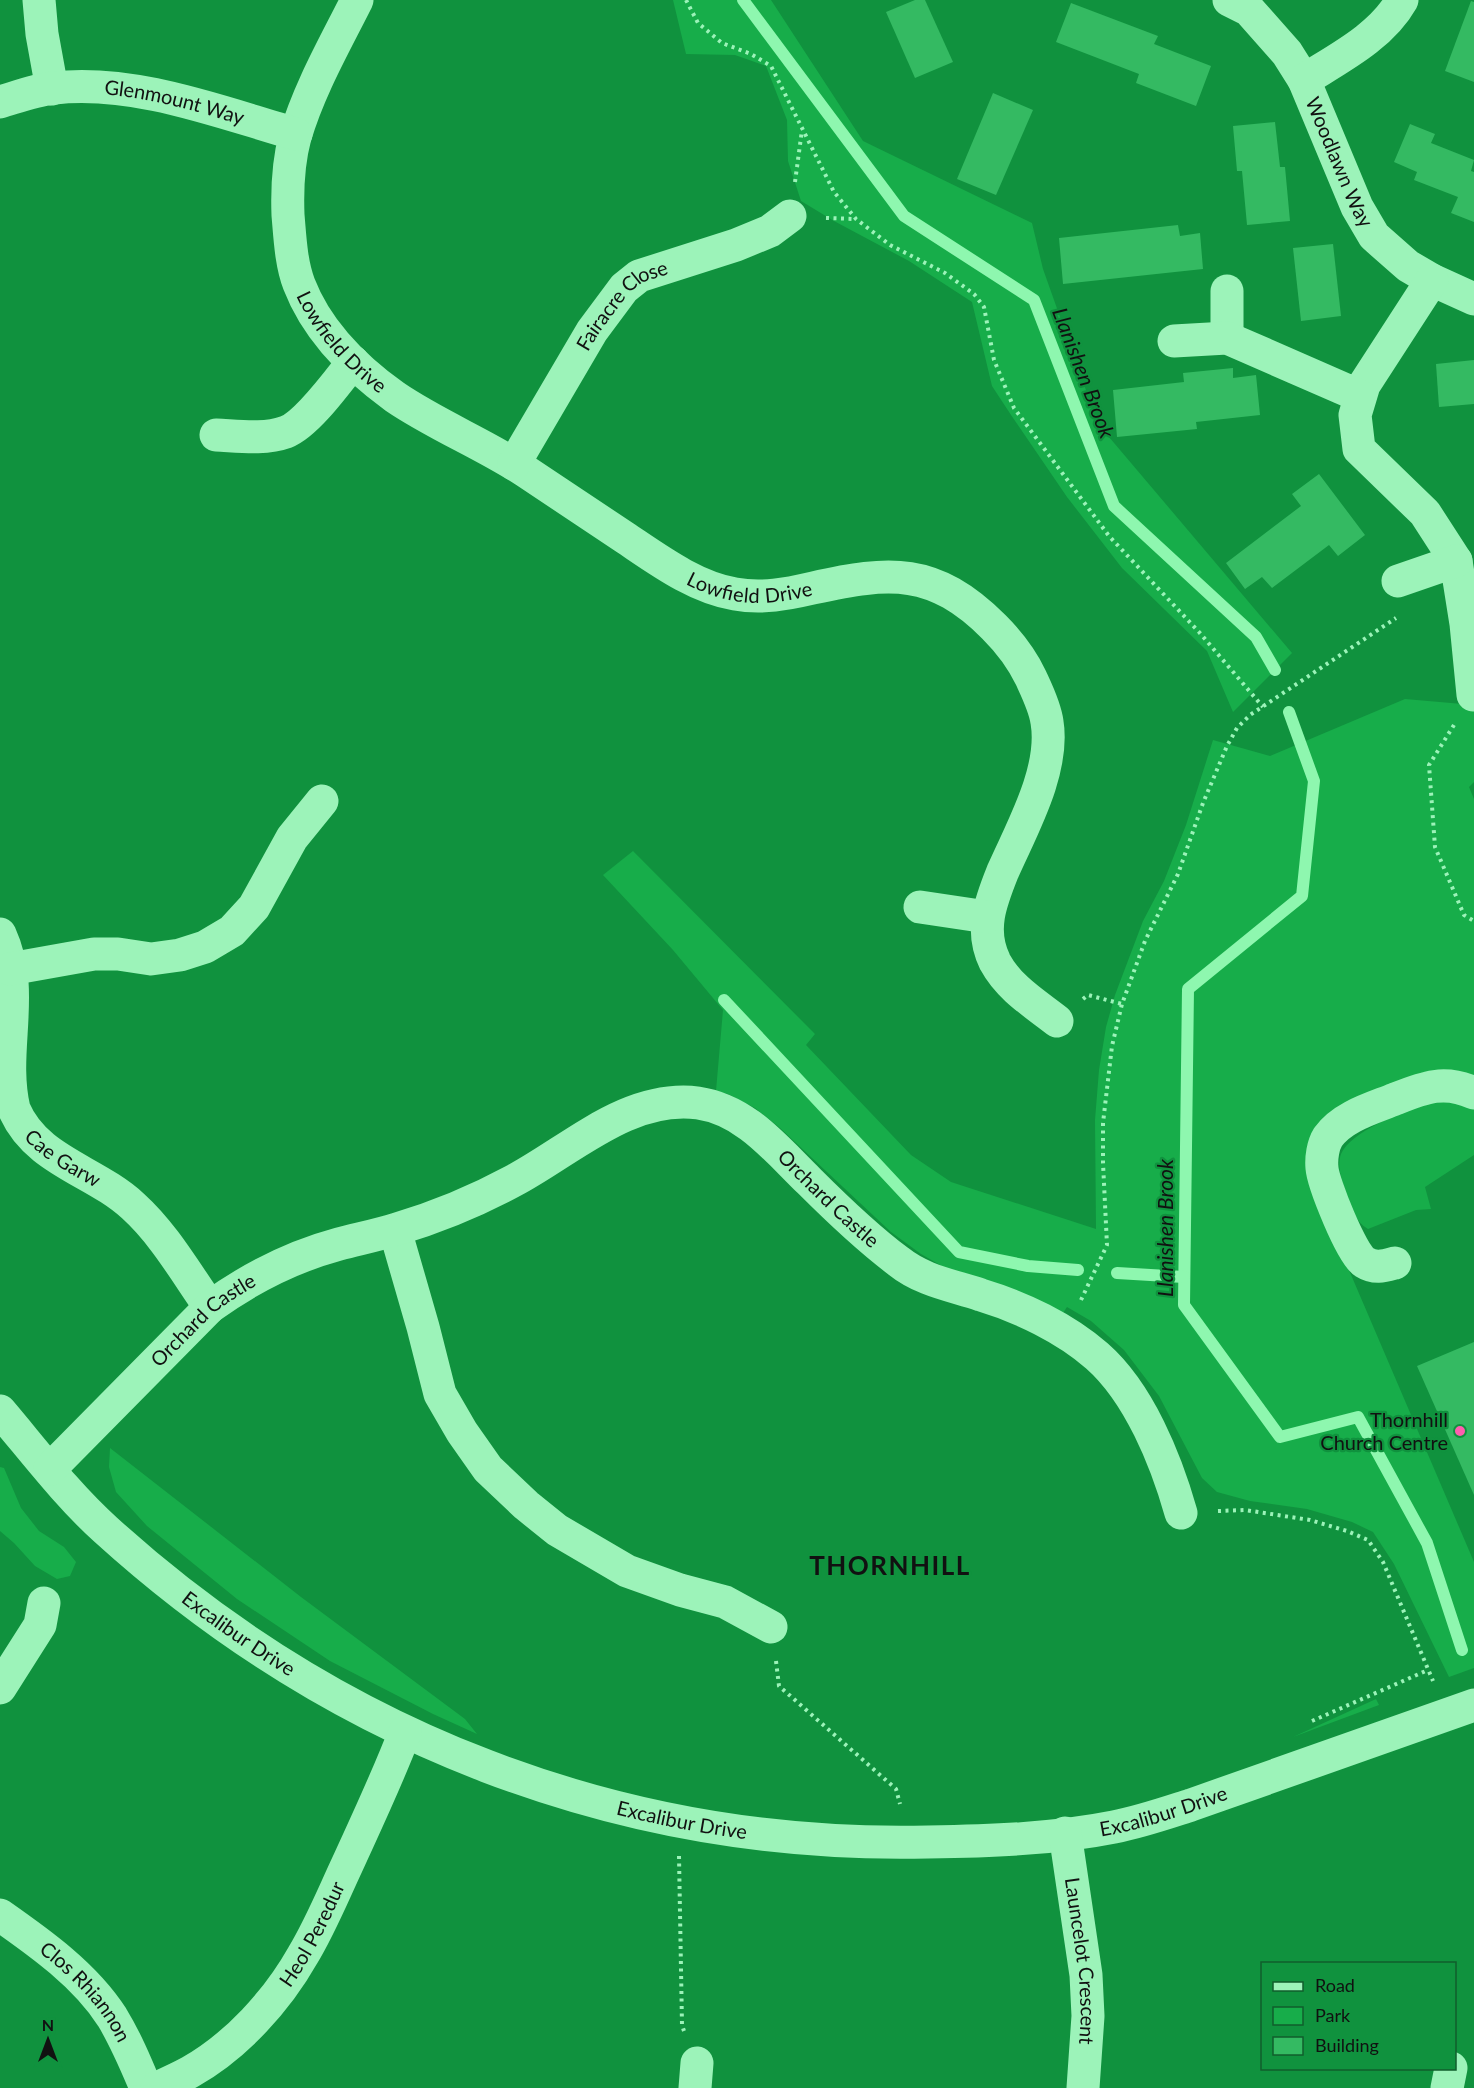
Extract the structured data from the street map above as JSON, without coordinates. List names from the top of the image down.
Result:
{
  "streets": {
    "street": [
      "Glenmount Way",
      "Woodlawn Way",
      "Fairacre Close",
      "Lowfield Drive",
      "Cae Garw",
      "Orchard Castle",
      "Excalibur Drive",
      "Heol Peredur",
      "Launcelot Crescent",
      "Clos Rhiannon"
    ]
  },
  "crossings": [
    ["Glenmount Way", "Lowfield Drive"],
    ["Fairacre Close", "Lowfield Drive"],
    ["Cae Garw", "Orchard Castle"],
    ["Orchard Castle", "Excalibur Drive"],
    ["Excalibur Drive", "Heol Peredur"],
    ["Excalibur Drive", "Launcelot Crescent"]
  ],
  "districts": ["THORNHILL"],
  "water": ["Llanishen Brook"],
  "places": ["Thornhill Church Centre"],
  "legend": ["Road", "Park", "Building"],
  "north": "top"
}
